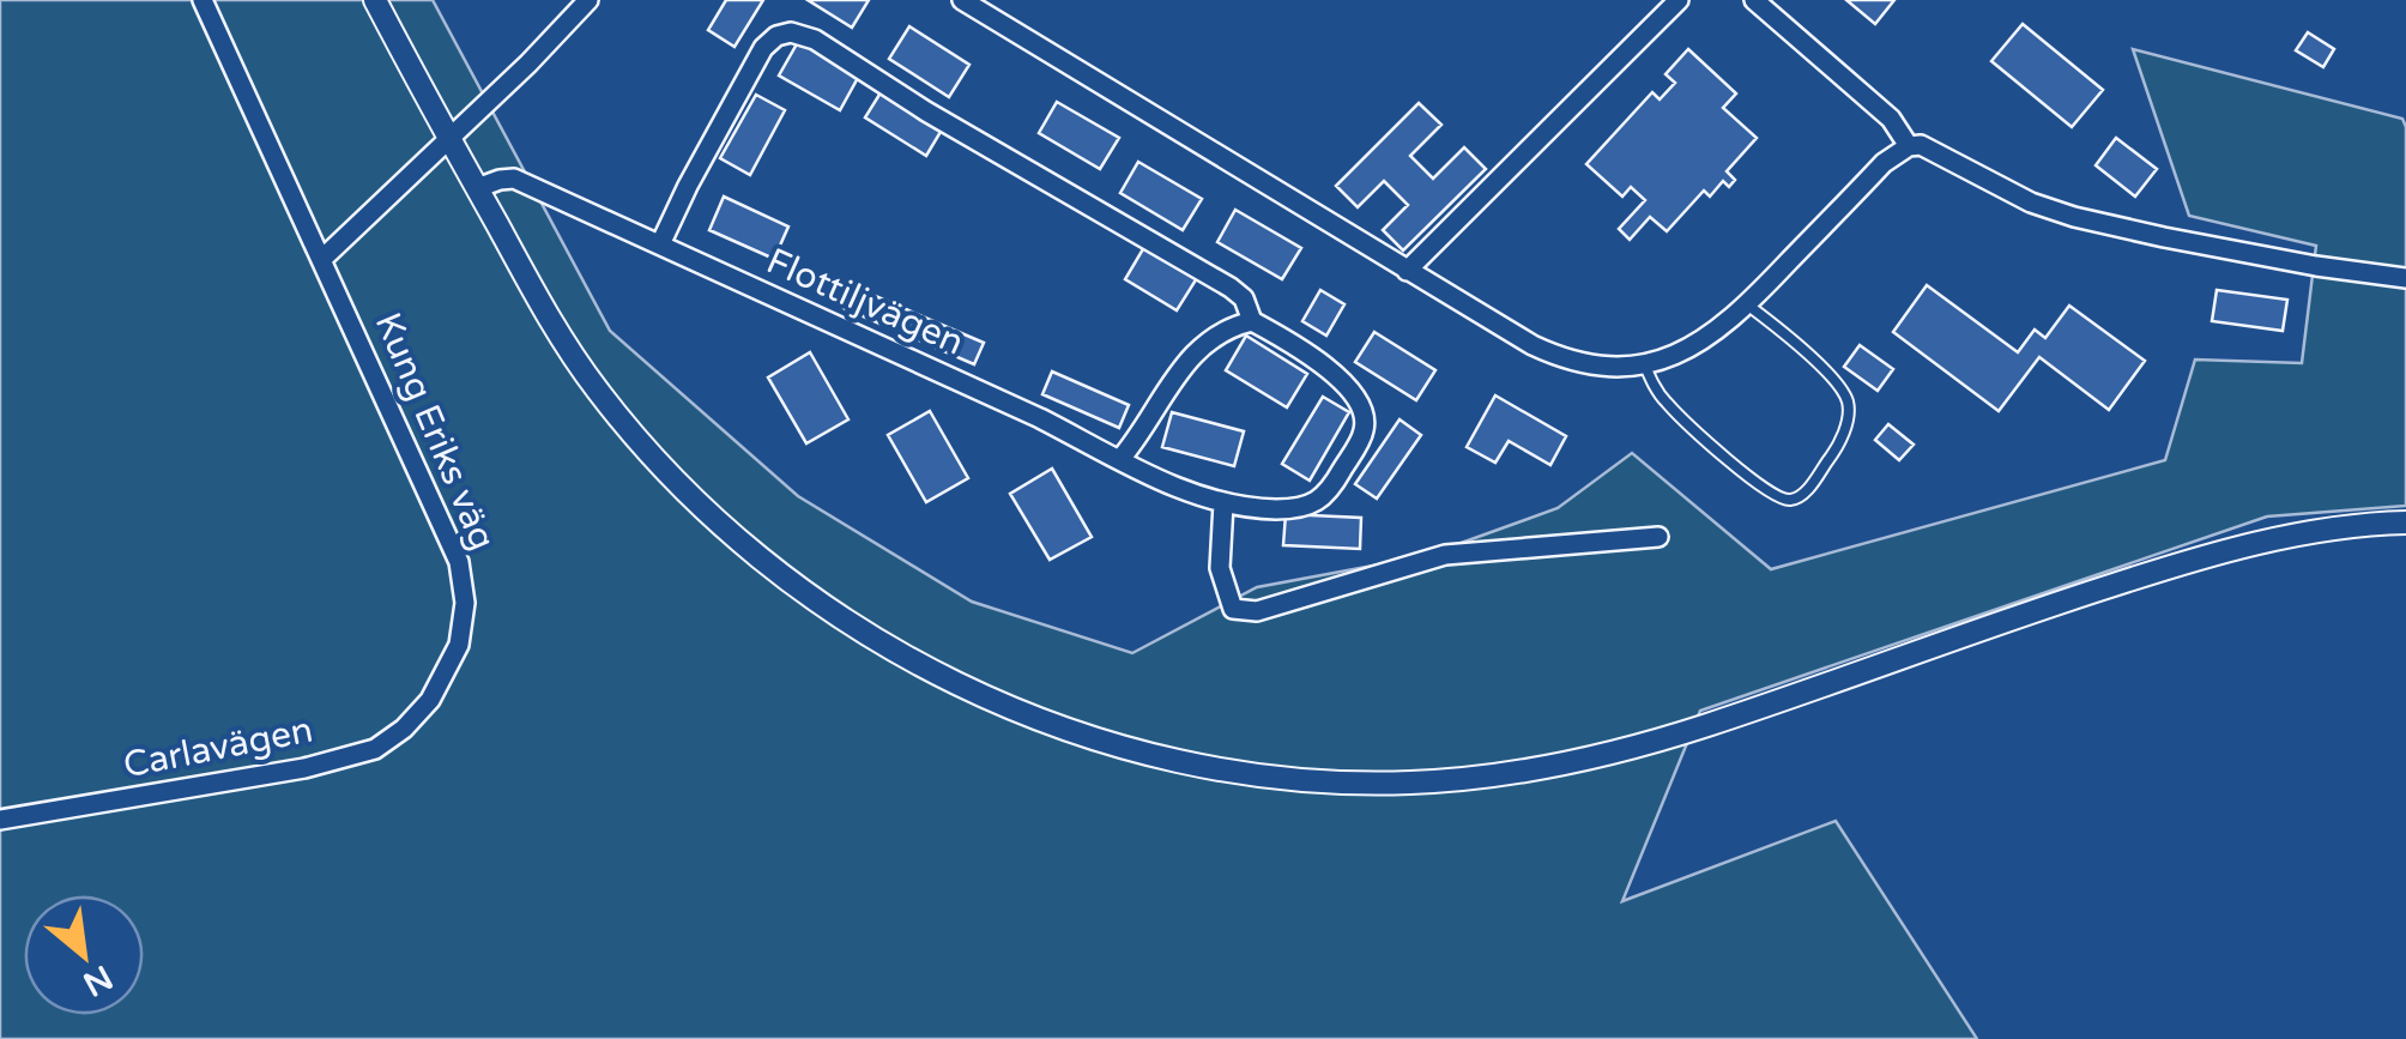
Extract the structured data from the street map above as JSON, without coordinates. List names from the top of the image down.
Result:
{
  "streets": {
    "street": ["Flottiljvägen", "Kung Eriks väg", "Carlavägen"]
  },
  "crossings": [
    ["Kung Eriks väg", "Carlavägen"]
  ],
  "north": "bottom right"
}
